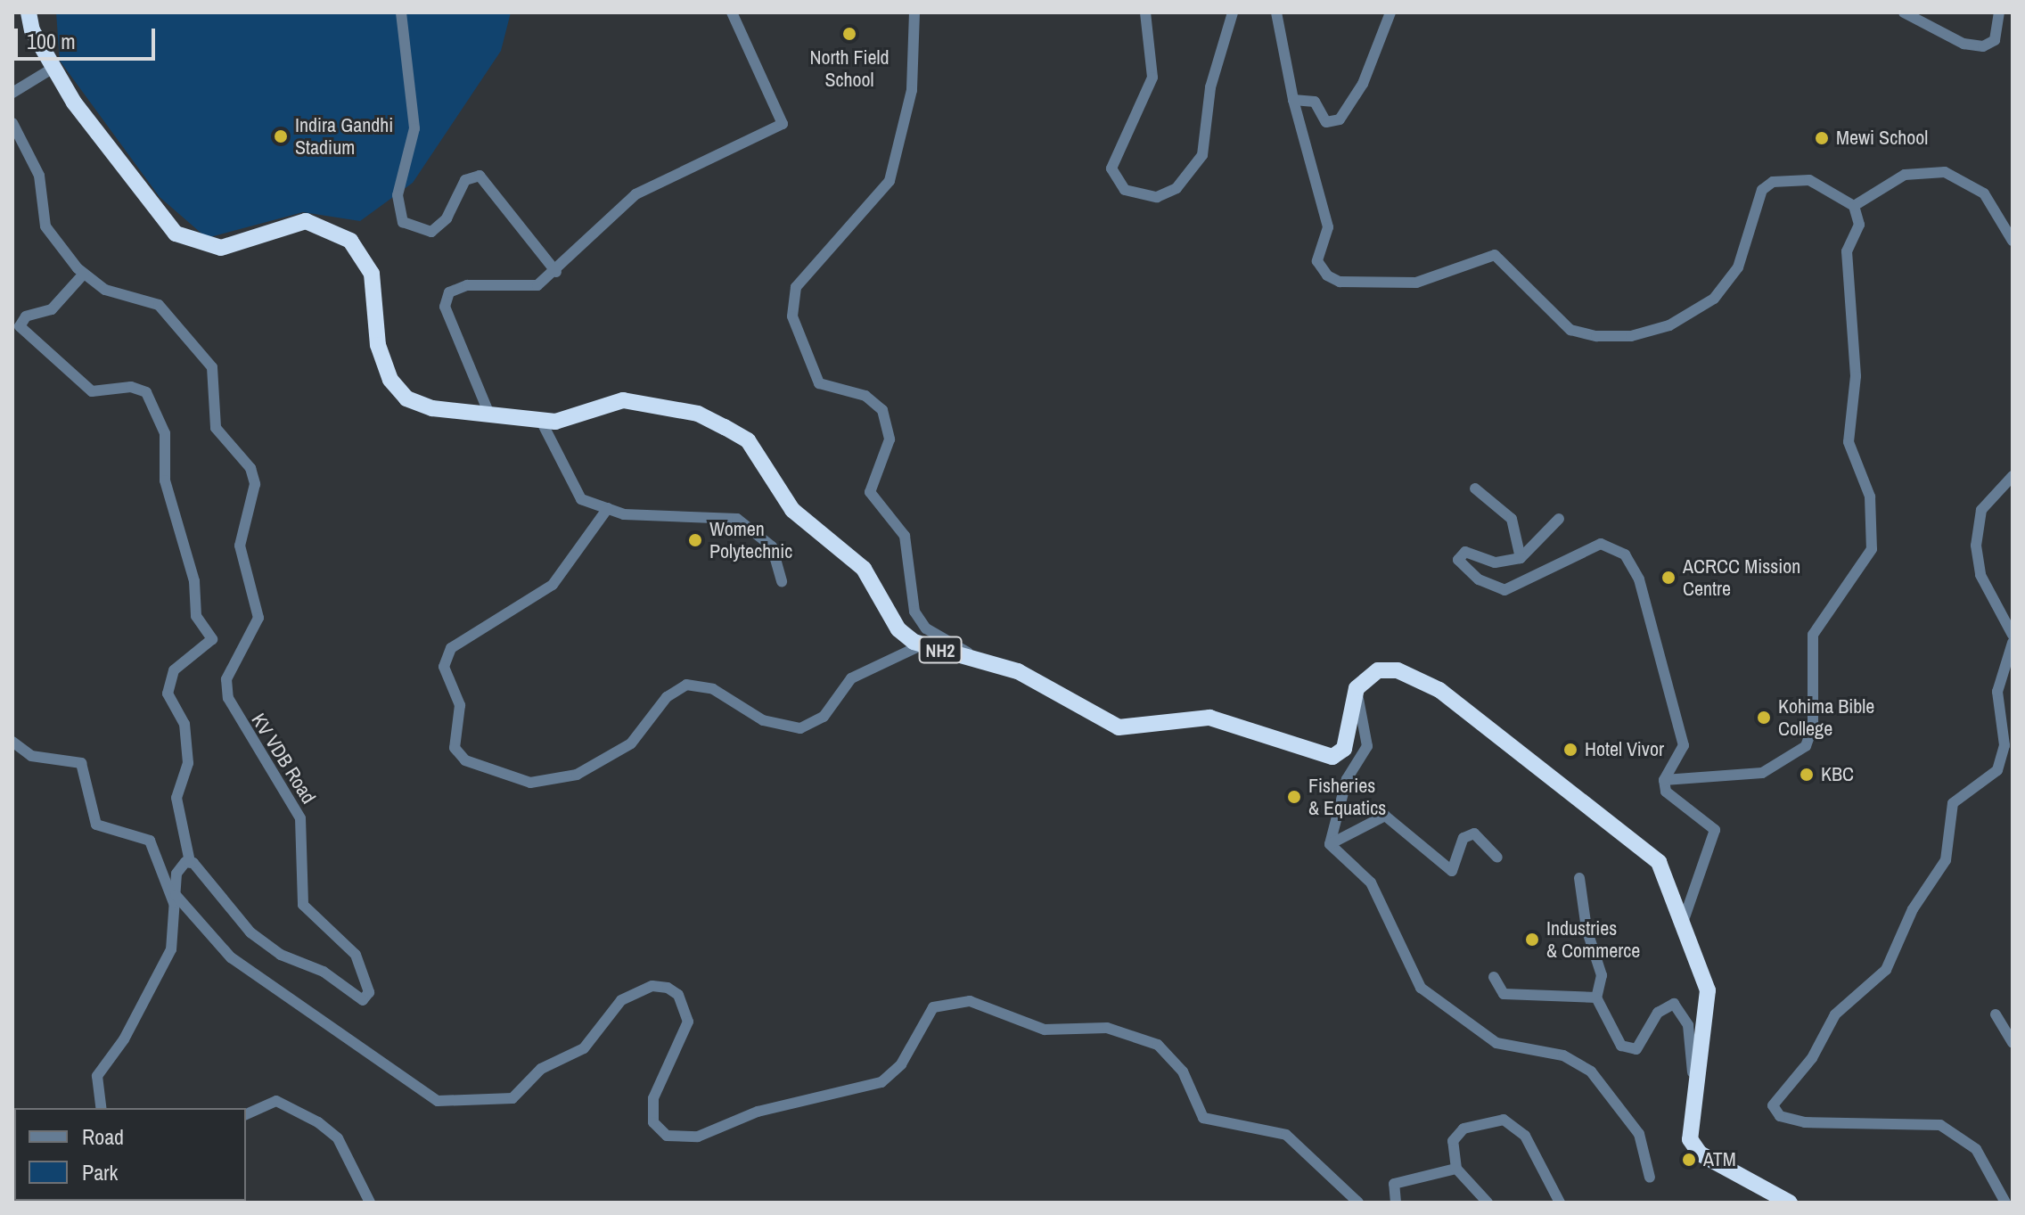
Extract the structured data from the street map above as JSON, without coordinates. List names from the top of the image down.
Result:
{
  "streets": {
    "highway": ["NH2"],
    "street": ["KV VDB Road"]
  },
  "places": [
    "North Field School",
    "Indira Gandhi Stadium",
    "Mewi School",
    "Women Polytechnic",
    "ACRCC Mission Centre",
    "Kohima Bible College",
    "Hotel Vivor",
    "KBC",
    "Fisheries & Equatics",
    "Industries & Commerce",
    "ATM"
  ],
  "legend": ["Road", "Park"],
  "scale_bar": "100 m"
}
